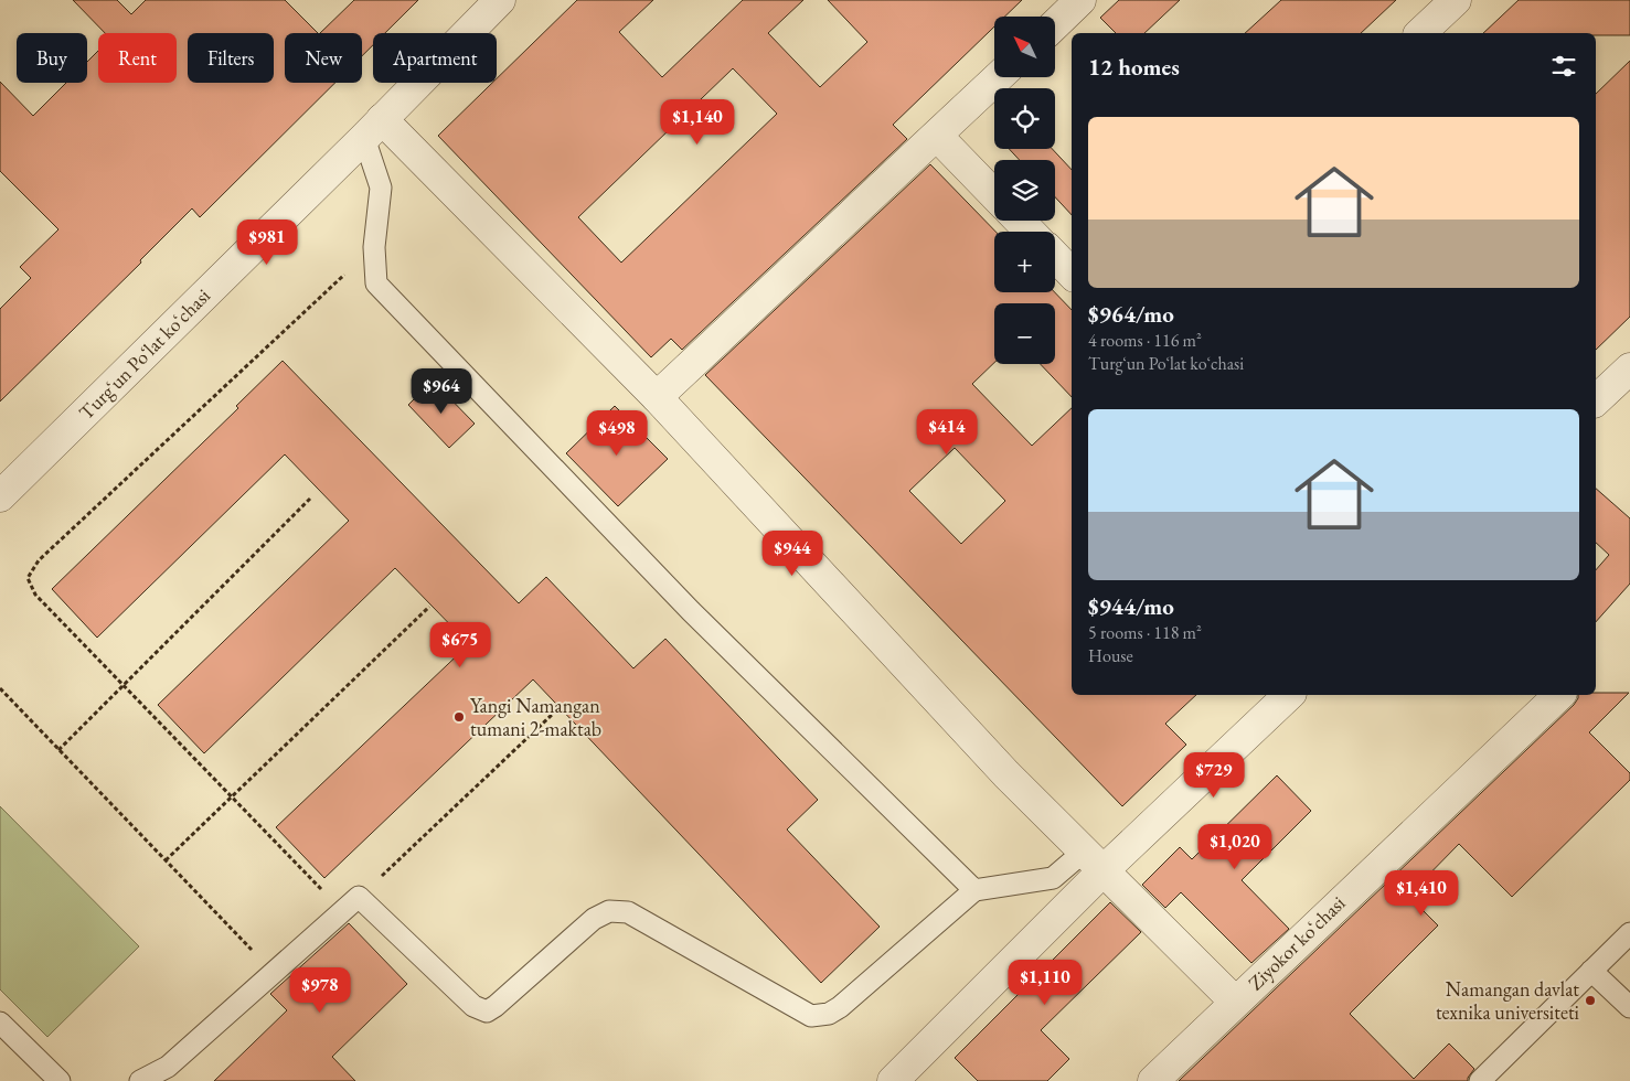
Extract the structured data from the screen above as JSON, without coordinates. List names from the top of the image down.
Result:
{
  "streets": {
    "street": ["Turgʻun Poʻlat koʻchasi", "Ziyokor koʻchasi"]
  },
  "places": ["Yangi Namangan tumani 2-maktab", "Namangan davlat texnika universiteti"],
  "north": "top left",
  "page": {
    "map_buttons": ["+", "−"],
    "chip": [
      "Buy",
      "Rent",
      "Filters",
      "New",
      "Apartment"
    ],
    "heading": "12 homes",
    "price": [
      "$1,140",
      "$981",
      "$964",
      "$414",
      "$498",
      "$944",
      "$675",
      "$729",
      "$1,020",
      "$1,410",
      "$1,110",
      "$978"
    ],
    "list": [
      {
        "name": "$964/mo",
        "note": "4 rooms · 116 m² · Turgʻun Poʻlat koʻchasi"
      },
      {
        "name": "$944/mo",
        "note": "5 rooms · 118 m² · House"
      }
    ]
  }
}
